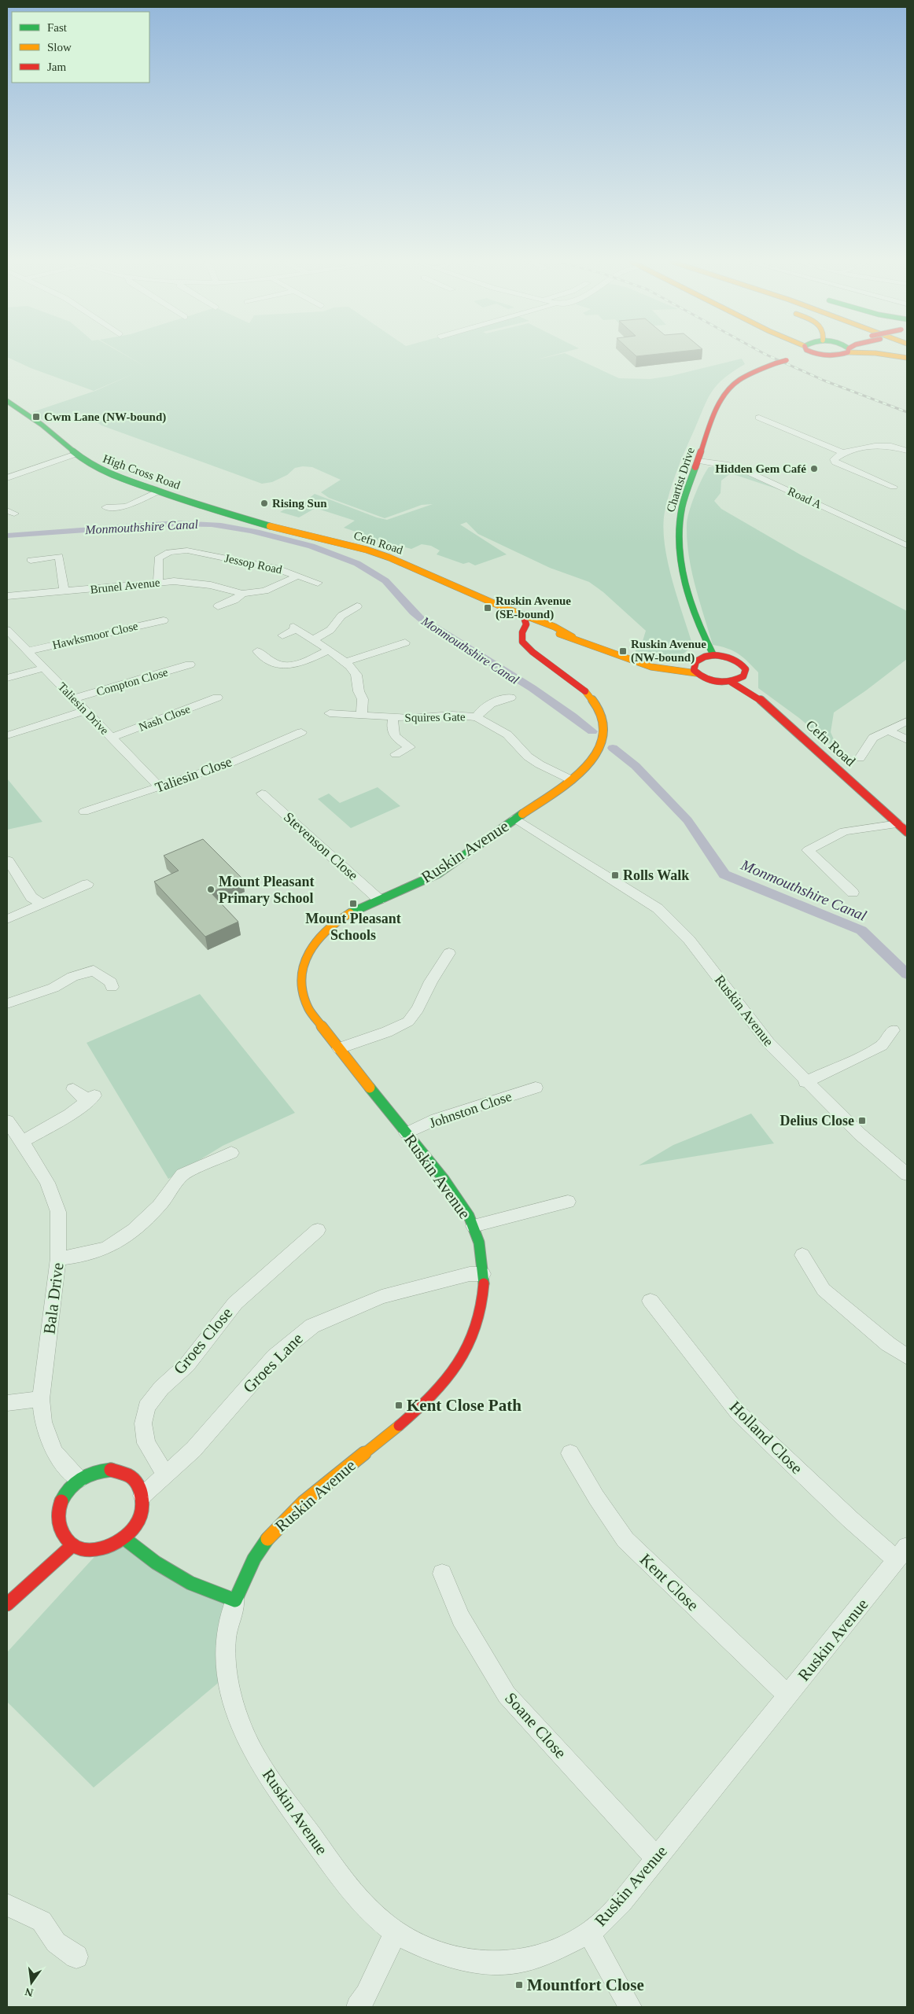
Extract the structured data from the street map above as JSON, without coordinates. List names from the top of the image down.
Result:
{
  "streets": {
    "main road": [
      "High Cross Road",
      "Chartist Drive",
      "Cefn Road",
      "Ruskin Avenue"
    ],
    "street": [
      "Road A",
      "Jessop Road",
      "Brunel Avenue",
      "Hawksmoor Close",
      "Compton Close",
      "Taliesin Drive",
      "Squires Gate",
      "Nash Close",
      "Taliesin Close",
      "Stevenson Close",
      "Johnston Close",
      "Bala Drive",
      "Groes Close",
      "Groes Lane",
      "Holland Close",
      "Kent Close",
      "Soane Close"
    ]
  },
  "crossings": [
    ["High Cross Road", "Cefn Road"],
    ["Chartist Drive", "Road A"],
    ["Cefn Road", "Ruskin Avenue"],
    ["Jessop Road", "Brunel Avenue"],
    ["Hawksmoor Close", "Taliesin Drive"],
    ["Compton Close", "Taliesin Drive"],
    ["Taliesin Drive", "Nash Close"],
    ["Taliesin Drive", "Taliesin Close"],
    ["Squires Gate", "Ruskin Avenue"],
    ["Stevenson Close", "Ruskin Avenue"],
    ["Ruskin Avenue", "Johnston Close"],
    ["Ruskin Avenue", "Groes Lane"],
    ["Ruskin Avenue", "Holland Close"],
    ["Ruskin Avenue", "Kent Close"],
    ["Ruskin Avenue", "Soane Close"],
    ["Bala Drive", "Groes Lane"],
    ["Groes Close", "Groes Lane"]
  ],
  "water": ["Monmouthshire Canal"],
  "places": {
    "transit": [
      "Cwm Lane (NW-bound)",
      "Ruskin Avenue (SE-bound)",
      "Ruskin Avenue (NW-bound)",
      "Rolls Walk",
      "Mount Pleasant Schools",
      "Delius Close",
      "Kent Close Path",
      "Mountfort Close"
    ],
    "other": ["Hidden Gem Café", "Rising Sun", "Mount Pleasant Primary School"]
  },
  "legend": ["Fast", "Slow", "Jam"],
  "north": "bottom"
}
